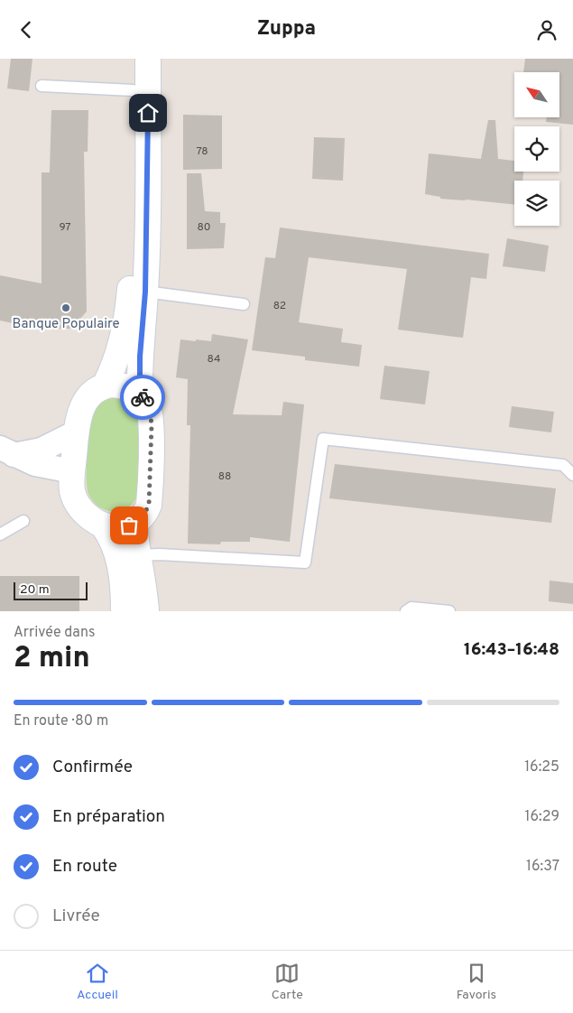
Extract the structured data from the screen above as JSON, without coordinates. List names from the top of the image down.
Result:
{
  "places": ["Banque Populaire"],
  "house_numbers": [
    "78",
    "97",
    "80",
    "82",
    "84",
    "88"
  ],
  "scale_bar": "20 m",
  "north": "top left",
  "page": {
    "header": "Zuppa",
    "scale": "20 m",
    "heading": ["2 min", "Arrivée dans", "16:43–16:48"],
    "bar": "En route · 80 m",
    "list": [
      ["Confirmée", "16:25"],
      ["En préparation", "16:29"],
      ["En route", "16:37"],
      "Livrée"
    ],
    "tabs": ["Accueil", "Carte", "Favoris"]
  }
}
